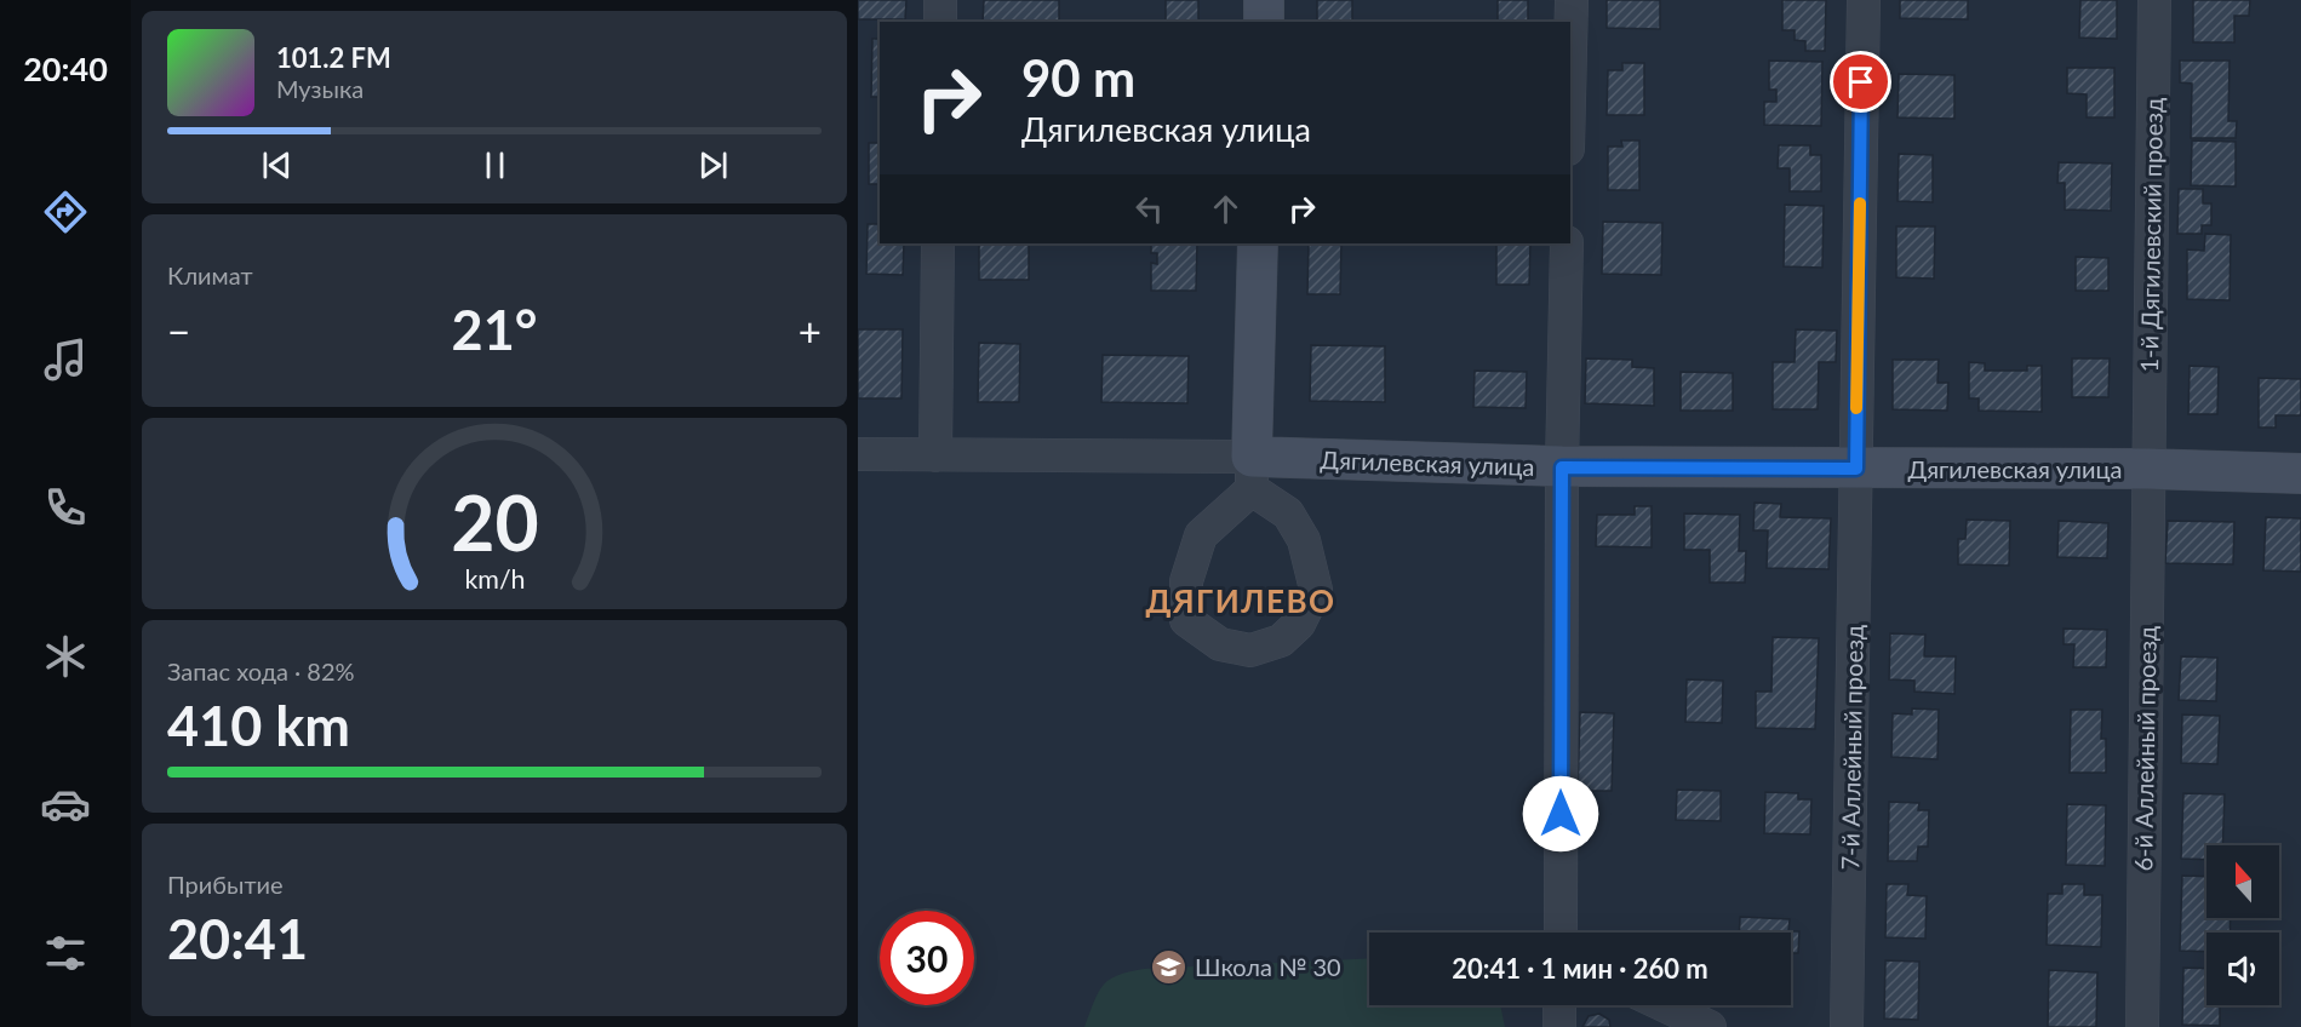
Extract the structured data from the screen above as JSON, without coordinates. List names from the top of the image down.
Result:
{
  "streets": {
    "street": [
      "1-й Дягилевский проезд",
      "Дягилевская улица",
      "7-й Аллейный проезд",
      "6-й Аллейный проезд"
    ]
  },
  "crossings": [
    ["1-й Дягилевский проезд", "Дягилевская улица"],
    ["1-й Дягилевский проезд", "6-й Аллейный проезд"],
    ["Дягилевская улица", "7-й Аллейный проезд"],
    ["Дягилевская улица", "6-й Аллейный проезд"]
  ],
  "districts": ["ДЯГИЛЕВО"],
  "places": {
    "school or university": ["Школа № 30"]
  },
  "north": "top",
  "page": {
    "tabs": "20:40",
    "turn": ["90 m", "Дягилевская улица"],
    "song": ["101.2 FM", "Музыка"],
    "tile": [
      "Климат",
      ["Запас хода · 82%", "410 km"],
      ["Прибытие", "20:41"]
    ],
    "heat": ["−", "21°", "+"],
    "limit": "30",
    "trip": "20:41 · 1 мин · 260 m",
    "gauge": ["20", "km/h"]
  }
}
